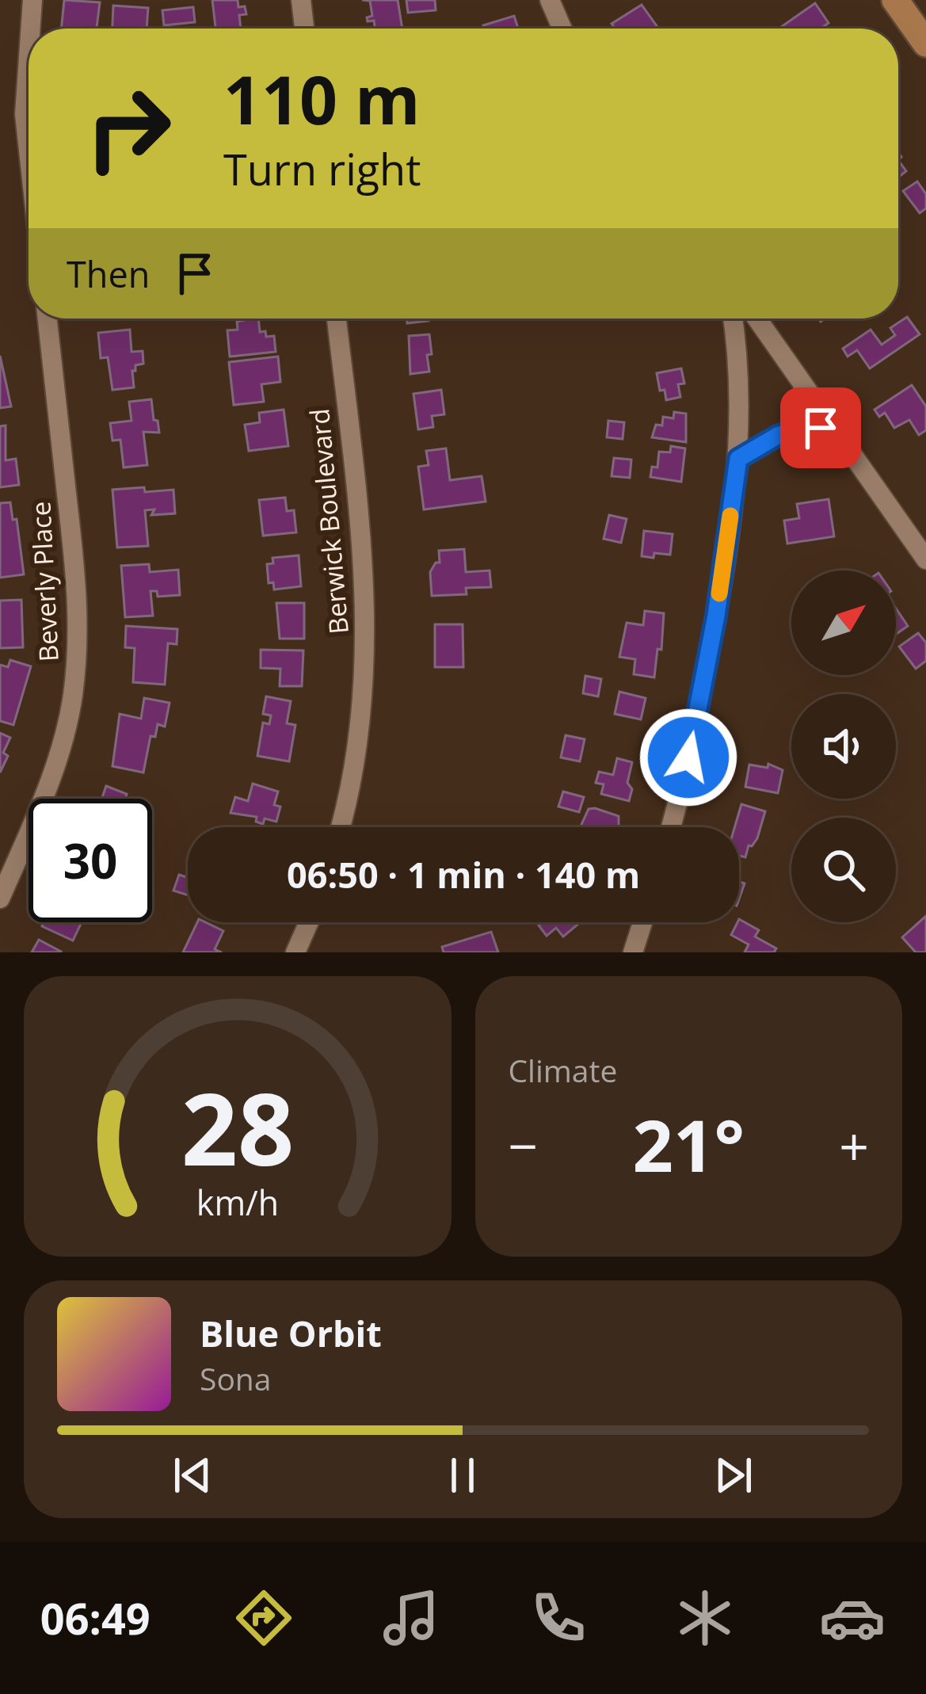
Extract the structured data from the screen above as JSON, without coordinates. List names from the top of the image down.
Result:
{
  "streets": {
    "street": ["Berwick Boulevard", "Beverly Place"]
  },
  "north": "top right",
  "page": {
    "turn": ["110 m", "Turn right"],
    "then": "Then",
    "limit": "30",
    "trip": "06:50 · 1 min · 140 m",
    "tile": "Climate",
    "heat": ["−", "21°", "+"],
    "song": ["Blue Orbit", "Sona"],
    "tabs": "06:49",
    "gauge": ["28", "km/h"]
  }
}
